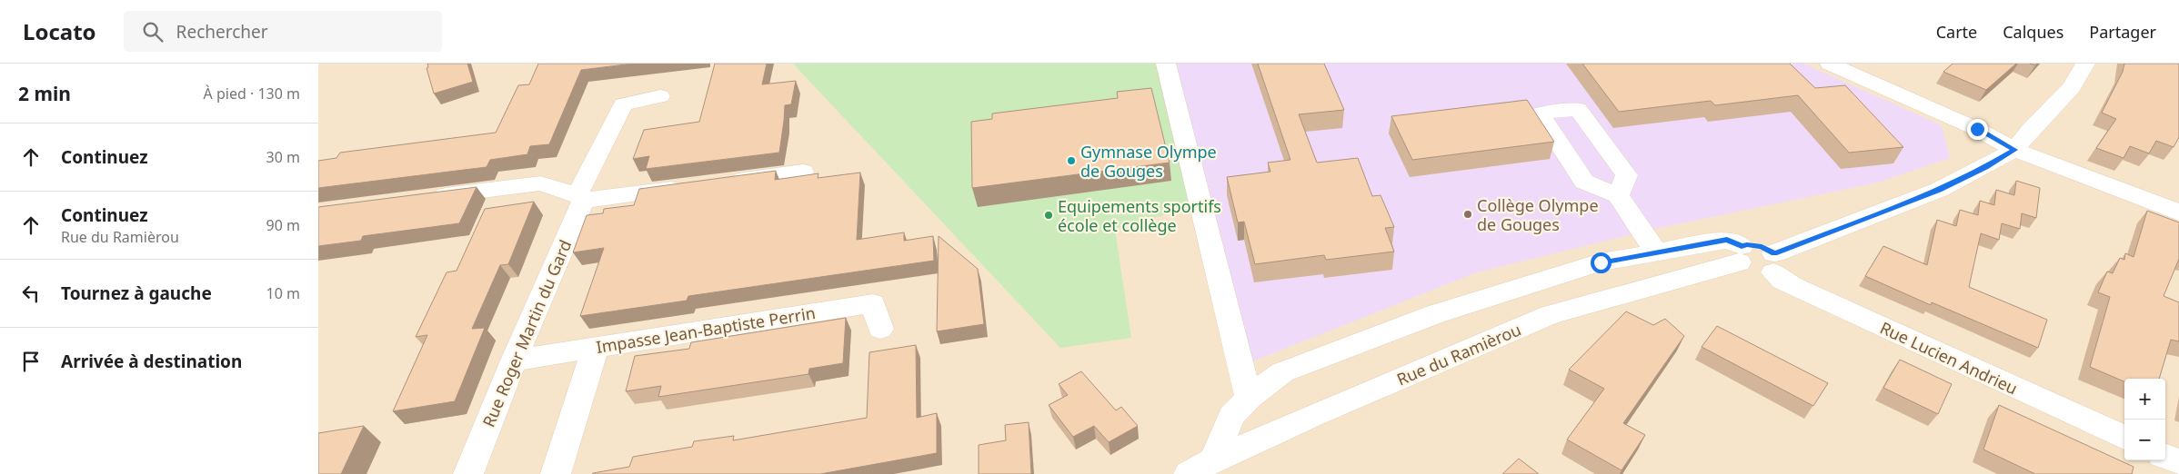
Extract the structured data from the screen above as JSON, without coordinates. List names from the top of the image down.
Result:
{
  "streets": {
    "street": [
      "Impasse Jean-Baptiste Perrin",
      "Rue Roger Martin du Gard",
      "Rue du Ramièrou",
      "Rue Lucien Andrieu"
    ]
  },
  "crossings": [
    ["Impasse Jean-Baptiste Perrin", "Rue Roger Martin du Gard"]
  ],
  "places": ["Gymnase Olympe de Gouges", "Collège Olympe de Gouges", "Equipements sportifs école et collège"],
  "page": {
    "header": "Locato",
    "search": "Rechercher",
    "nav": ["Carte", "Calques", "Partager"],
    "heading": ["2 min", "À pied · 130 m"],
    "list": [
      ["Continuez", "30 m"],
      ["Continuez", "Rue du Ramièrou", "90 m"],
      ["Tournez à gauche", "10 m"],
      "Arrivée à destination"
    ],
    "map_buttons": ["+", "−"]
  }
}
